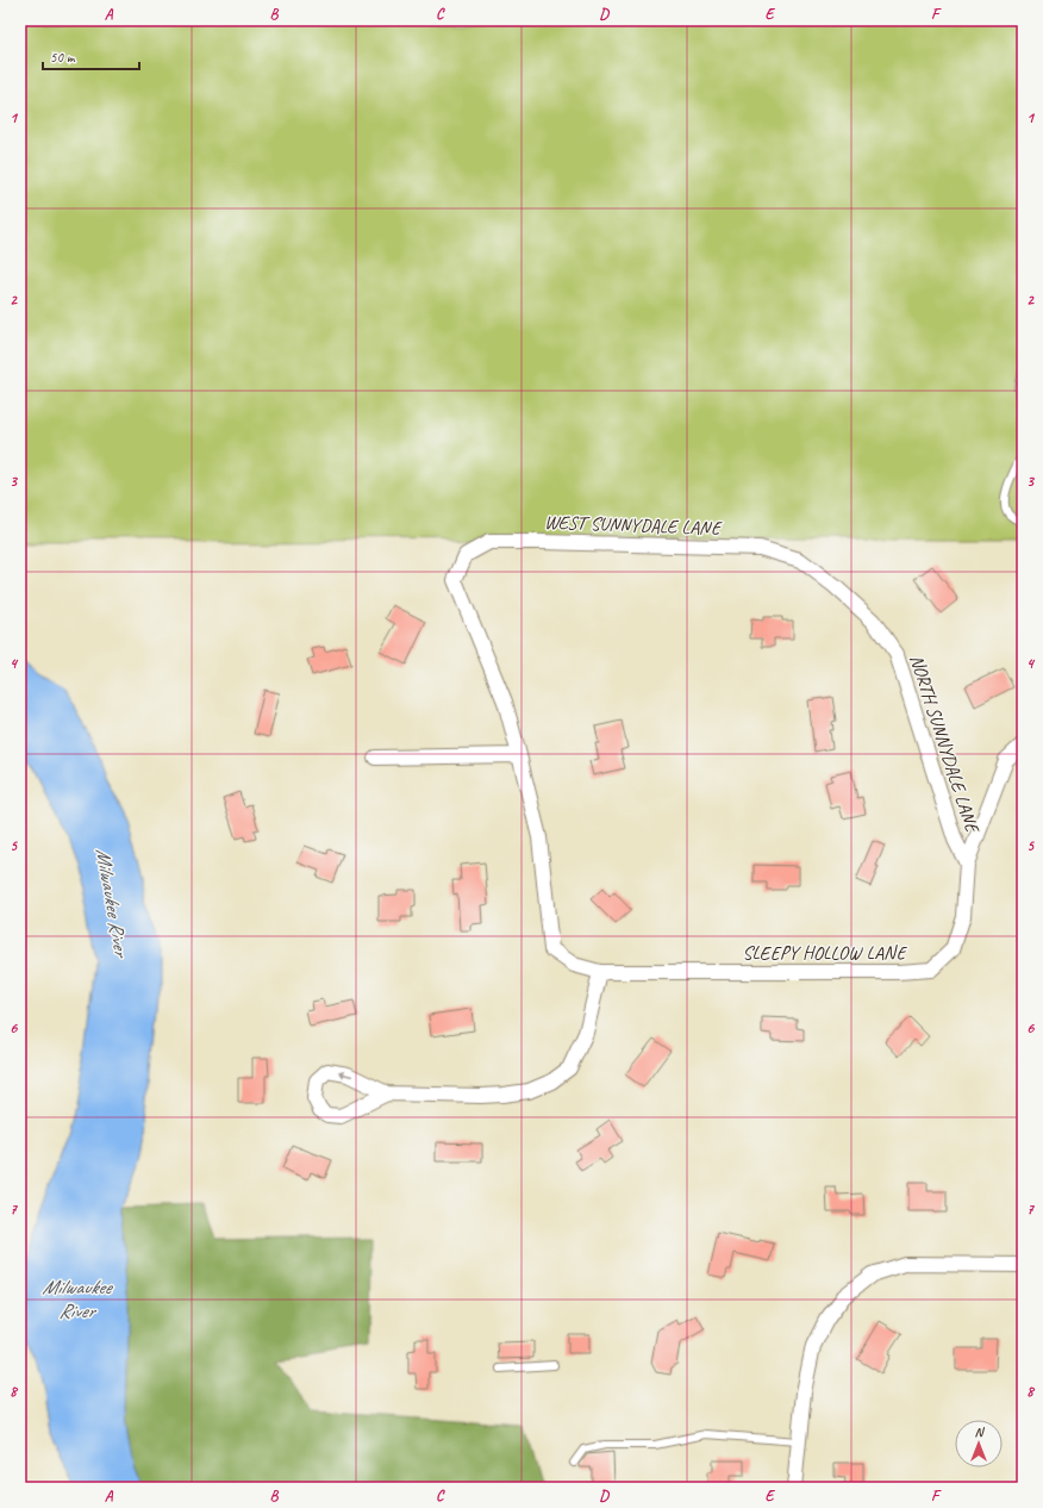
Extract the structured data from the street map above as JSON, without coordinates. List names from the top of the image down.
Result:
{
  "streets": {
    "street": ["WEST SUNNYDALE LANE", "NORTH SUNNYDALE LANE", "SLEEPY HOLLOW LANE"]
  },
  "crossings": [
    ["WEST SUNNYDALE LANE", "NORTH SUNNYDALE LANE"],
    ["WEST SUNNYDALE LANE", "SLEEPY HOLLOW LANE"],
    ["NORTH SUNNYDALE LANE", "SLEEPY HOLLOW LANE"]
  ],
  "water": ["Milwaukee River"],
  "scale_bar": "50 m",
  "north": "top",
  "grid": {
    "columns": [
      "A",
      "B",
      "C",
      "D",
      "E",
      "F"
    ],
    "rows": [
      "1",
      "2",
      "3",
      "4",
      "5",
      "6",
      "7",
      "8"
    ]
  }
}
